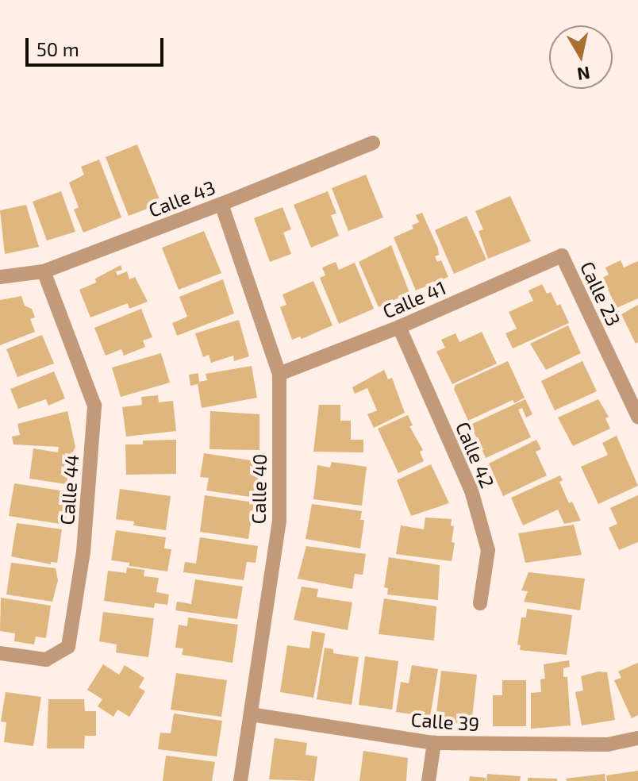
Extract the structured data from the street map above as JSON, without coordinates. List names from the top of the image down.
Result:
{
  "streets": {
    "street": [
      "Calle 43",
      "Calle 23",
      "Calle 41",
      "Calle 42",
      "Calle 40",
      "Calle 44",
      "Calle 39"
    ]
  },
  "crossings": [
    ["Calle 43", "Calle 40"],
    ["Calle 43", "Calle 44"],
    ["Calle 23", "Calle 41"],
    ["Calle 41", "Calle 42"],
    ["Calle 41", "Calle 40"],
    ["Calle 40", "Calle 39"]
  ],
  "scale_bar": "50 m",
  "north": "bottom"
}
